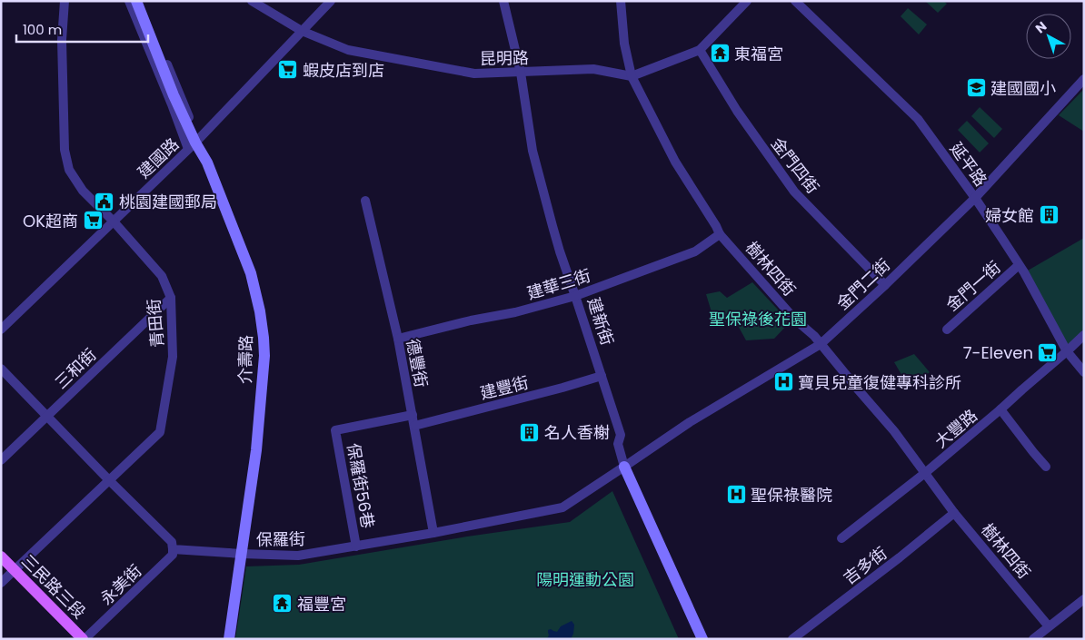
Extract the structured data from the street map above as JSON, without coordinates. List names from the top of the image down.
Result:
{
  "streets": {
    "main road": ["三民路三段"],
    "street": [
      "昆明路",
      "建國路",
      "延平路",
      "金門四街",
      "樹林四街",
      "建華三街",
      "金門二街",
      "金門一街",
      "建新街",
      "青田街",
      "介壽路",
      "德豐街",
      "三和街",
      "建豐街",
      "大豐路",
      "保羅街56巷",
      "保羅街",
      "吉多街",
      "永美街"
    ]
  },
  "crossings": [
    ["昆明路", "建國路"],
    ["昆明路", "樹林四街"],
    ["昆明路", "建新街"],
    ["建國路", "青田街"],
    ["建國路", "介壽路"],
    ["延平路", "金門二街"],
    ["延平路", "金門一街"],
    ["延平路", "大豐路"],
    ["金門四街", "金門二街"],
    ["樹林四街", "建華三街"],
    ["樹林四街", "金門二街"],
    ["樹林四街", "大豐路"],
    ["樹林四街", "吉多街"],
    ["建華三街", "建新街"],
    ["建華三街", "德豐街"],
    ["金門二街", "建新街"],
    ["金門二街", "保羅街"],
    ["建新街", "建豐街"],
    ["建新街", "保羅街"],
    ["青田街", "三和街"],
    ["青田街", "三民路三段"],
    ["介壽路", "保羅街"],
    ["德豐街", "建豐街"],
    ["德豐街", "保羅街56巷"],
    ["德豐街", "保羅街"],
    ["保羅街56巷", "保羅街"],
    ["保羅街", "永美街"],
    ["永美街", "三民路三段"]
  ],
  "parks": ["聖保祿後花園", "陽明運動公園"],
  "places": {
    "temple": ["東福宮", "福豐宮"],
    "supermarket": ["蝦皮店到店", "OK超商", "7-Eleven"],
    "school or university": ["建國國小"],
    "public building": ["桃園建國郵局"],
    "building": ["婦女館", "名人香榭"],
    "hospital": ["寶貝兒童復健專科診所", "聖保祿醫院"]
  },
  "scale_bar": "100 m",
  "north": "top left"
}
